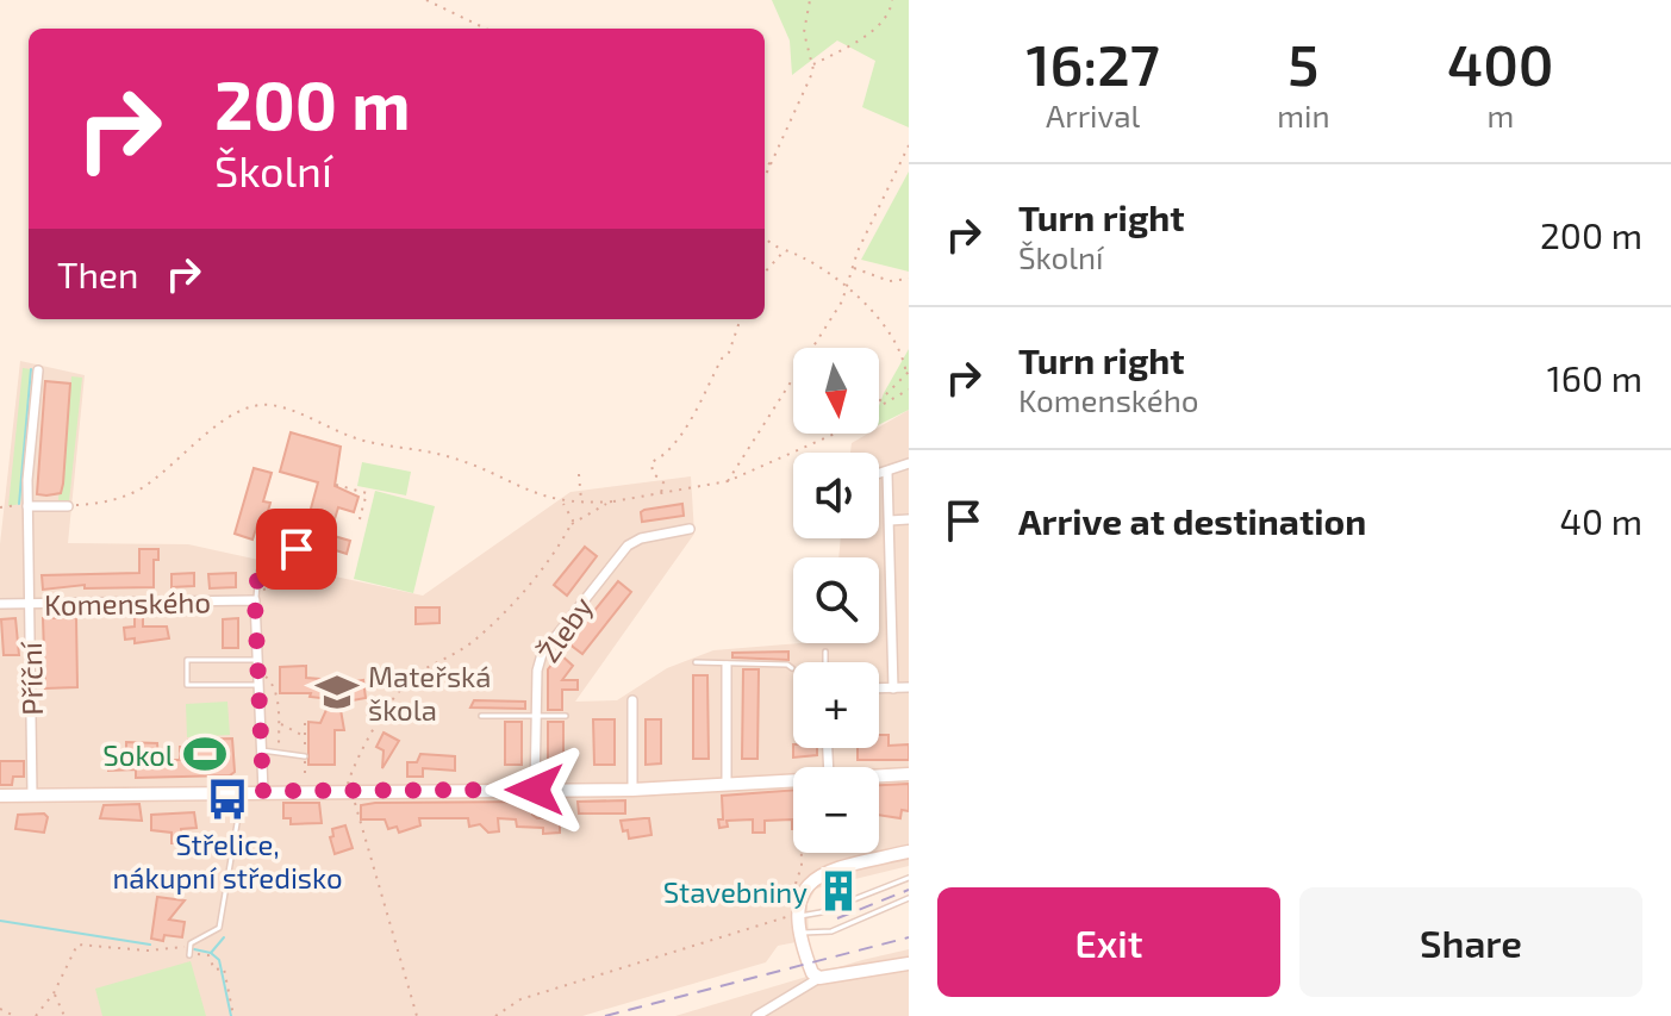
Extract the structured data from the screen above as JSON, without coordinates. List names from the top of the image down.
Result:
{
  "streets": {
    "street": ["Komenského", "Žleby", "Příční"]
  },
  "crossings": [
    ["Komenského", "Příční"]
  ],
  "places": {
    "school or university": ["Mateřská škola"],
    "sports": ["Sokol"],
    "bus stop": ["Střelice, nákupní středisko"],
    "building": ["Stavebniny"]
  },
  "north": "bottom",
  "page": {
    "eta": [
      "16:27",
      "Arrival",
      "5",
      "min",
      "400",
      "m"
    ],
    "turn": ["200 m", "Školní"],
    "list": [
      {
        "name": "Turn right",
        "note": "Školní",
        "value": "200 m"
      },
      {
        "name": "Turn right",
        "note": "Komenského",
        "value": "160 m"
      },
      {
        "name": "Arrive at destination",
        "value": "40 m"
      }
    ],
    "then": "Then",
    "map_buttons": ["+", "−"],
    "buttons": ["Exit", "Share"]
  }
}
